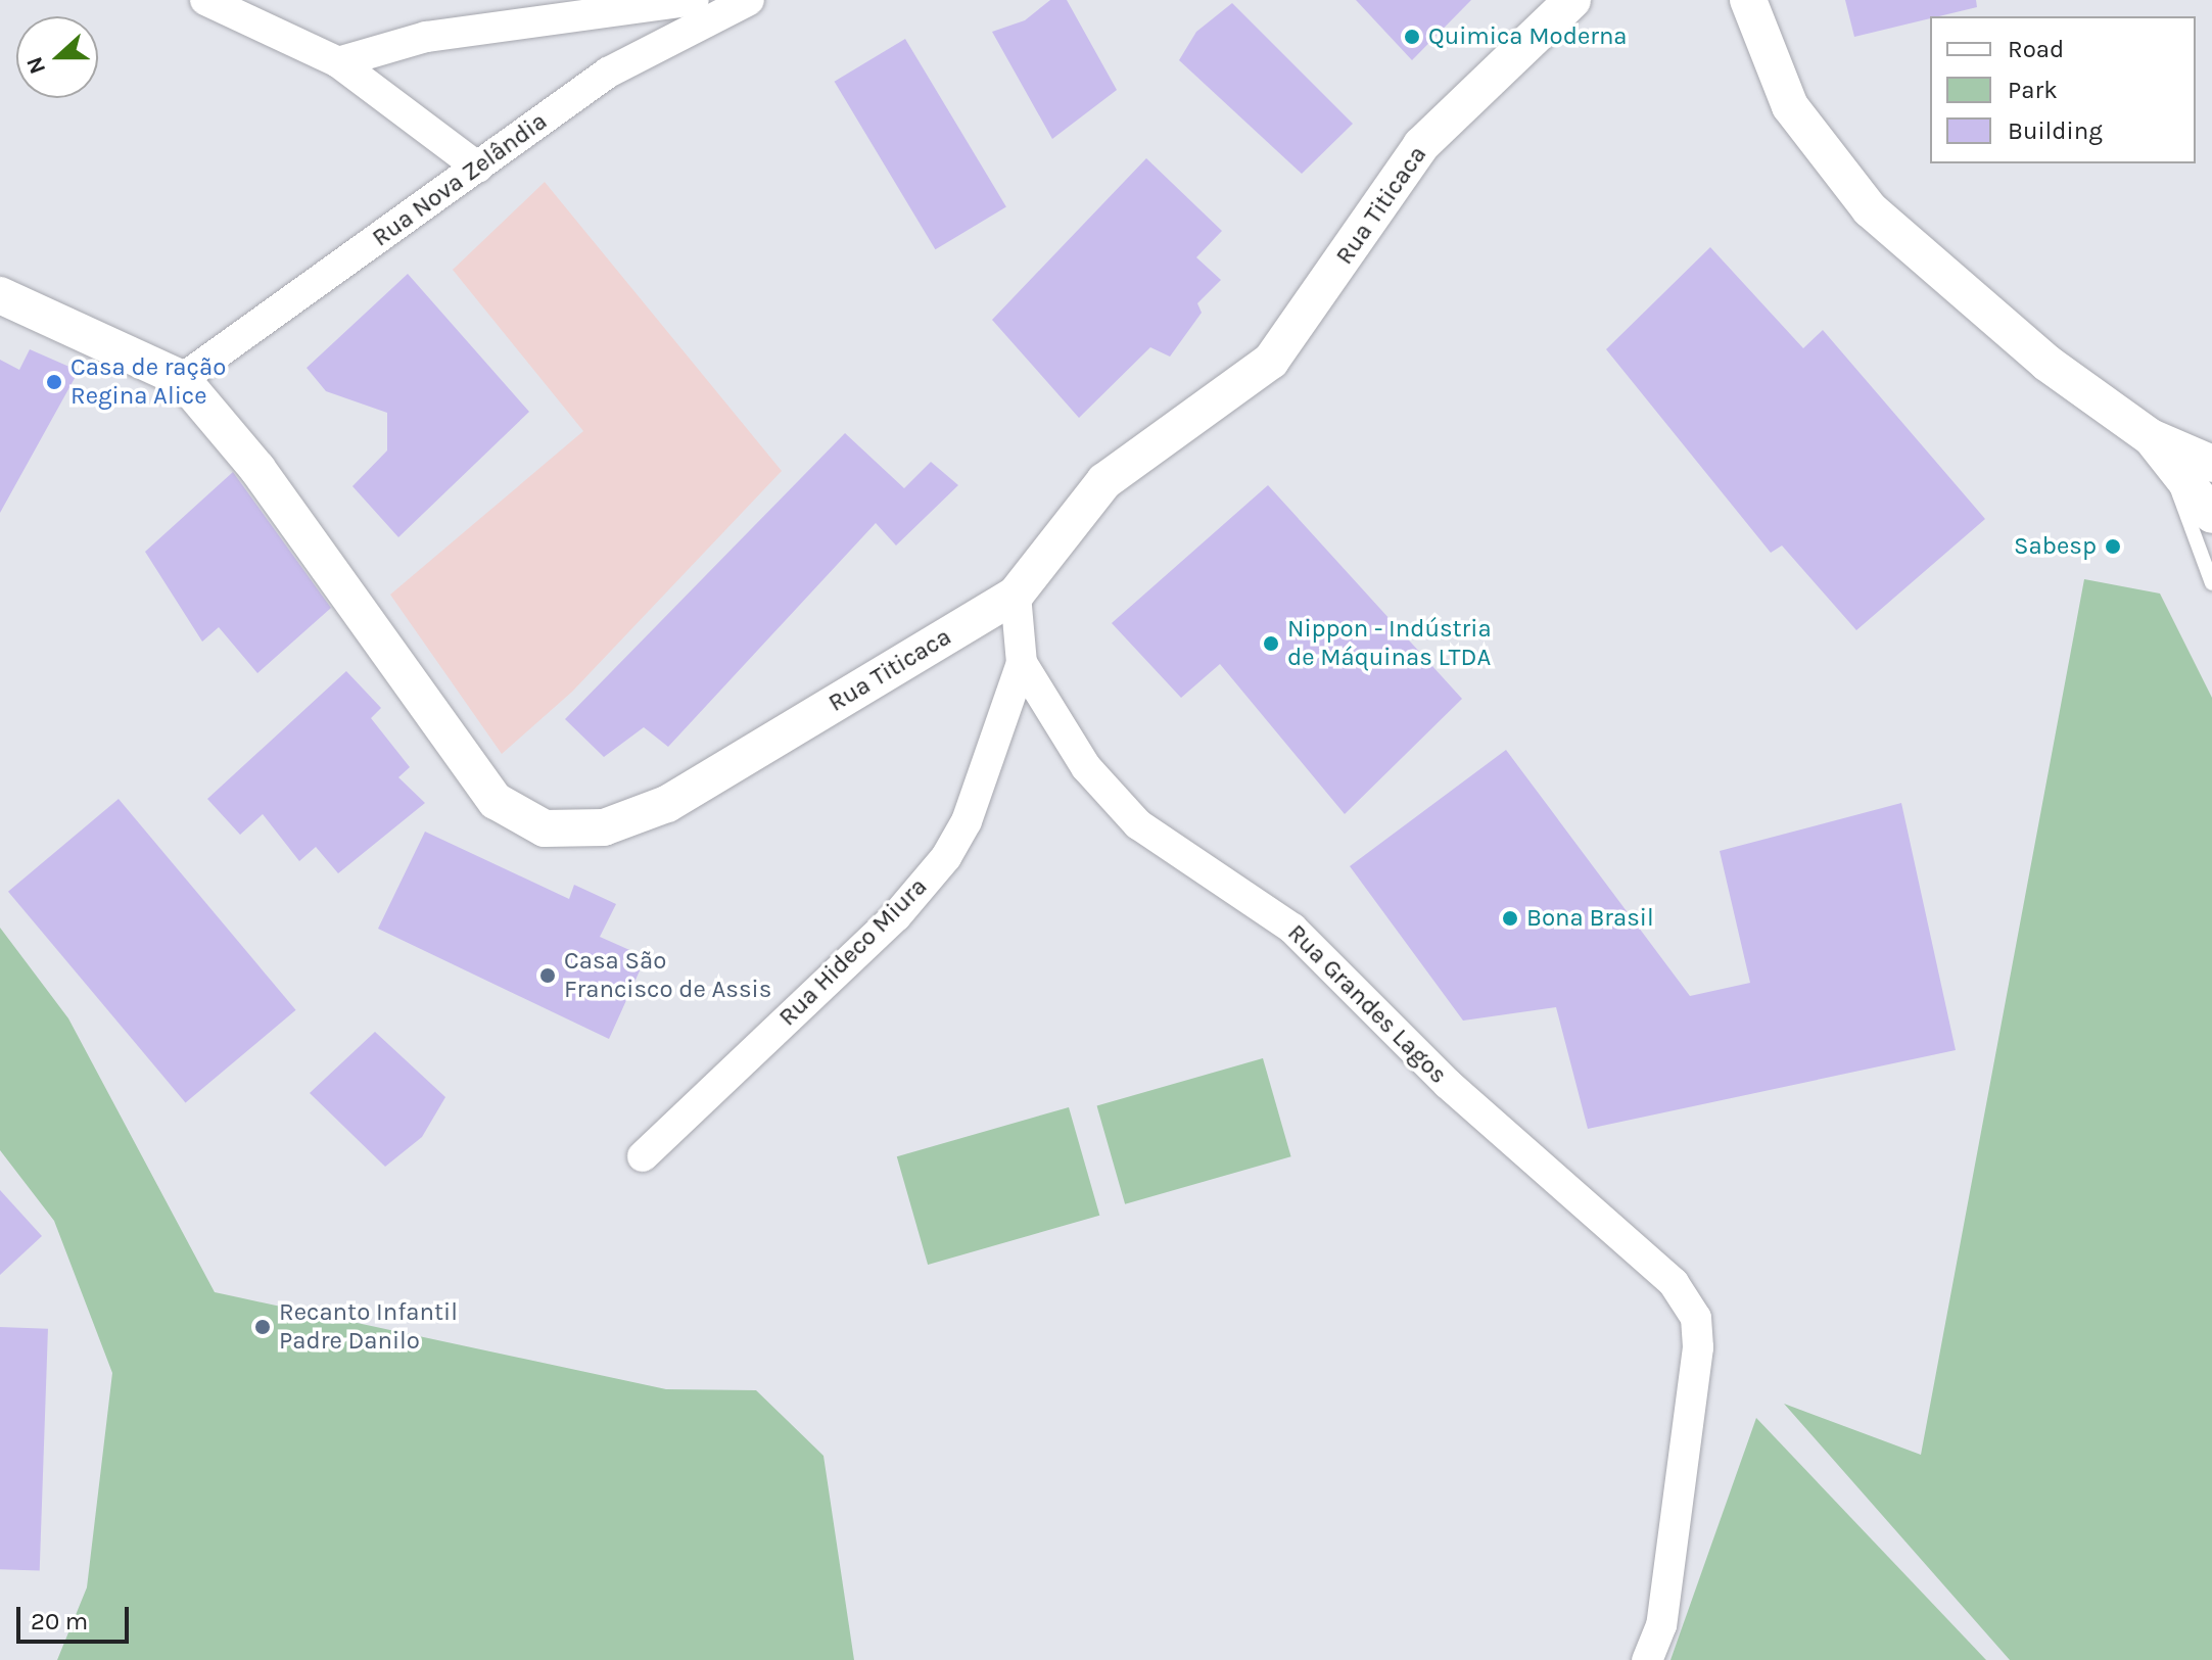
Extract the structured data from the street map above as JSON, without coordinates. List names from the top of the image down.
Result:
{
  "streets": {
    "street": [
      "Rua Nova Zelândia",
      "Rua Titicaca",
      "Rua Hideco Miura",
      "Rua Grandes Lagos"
    ]
  },
  "crossings": [
    ["Rua Nova Zelândia", "Rua Titicaca"],
    ["Rua Titicaca", "Rua Grandes Lagos"],
    ["Rua Hideco Miura", "Rua Grandes Lagos"]
  ],
  "places": [
    "Quimica Moderna",
    "Casa de ração Regina Alice",
    "Sabesp",
    "Nippon - Indústria de Máquinas LTDA",
    "Bona Brasil",
    "Casa São Francisco de Assis",
    "Recanto Infantil Padre Danilo"
  ],
  "legend": ["Road", "Park", "Building"],
  "scale_bar": "20 m",
  "north": "left"
}
